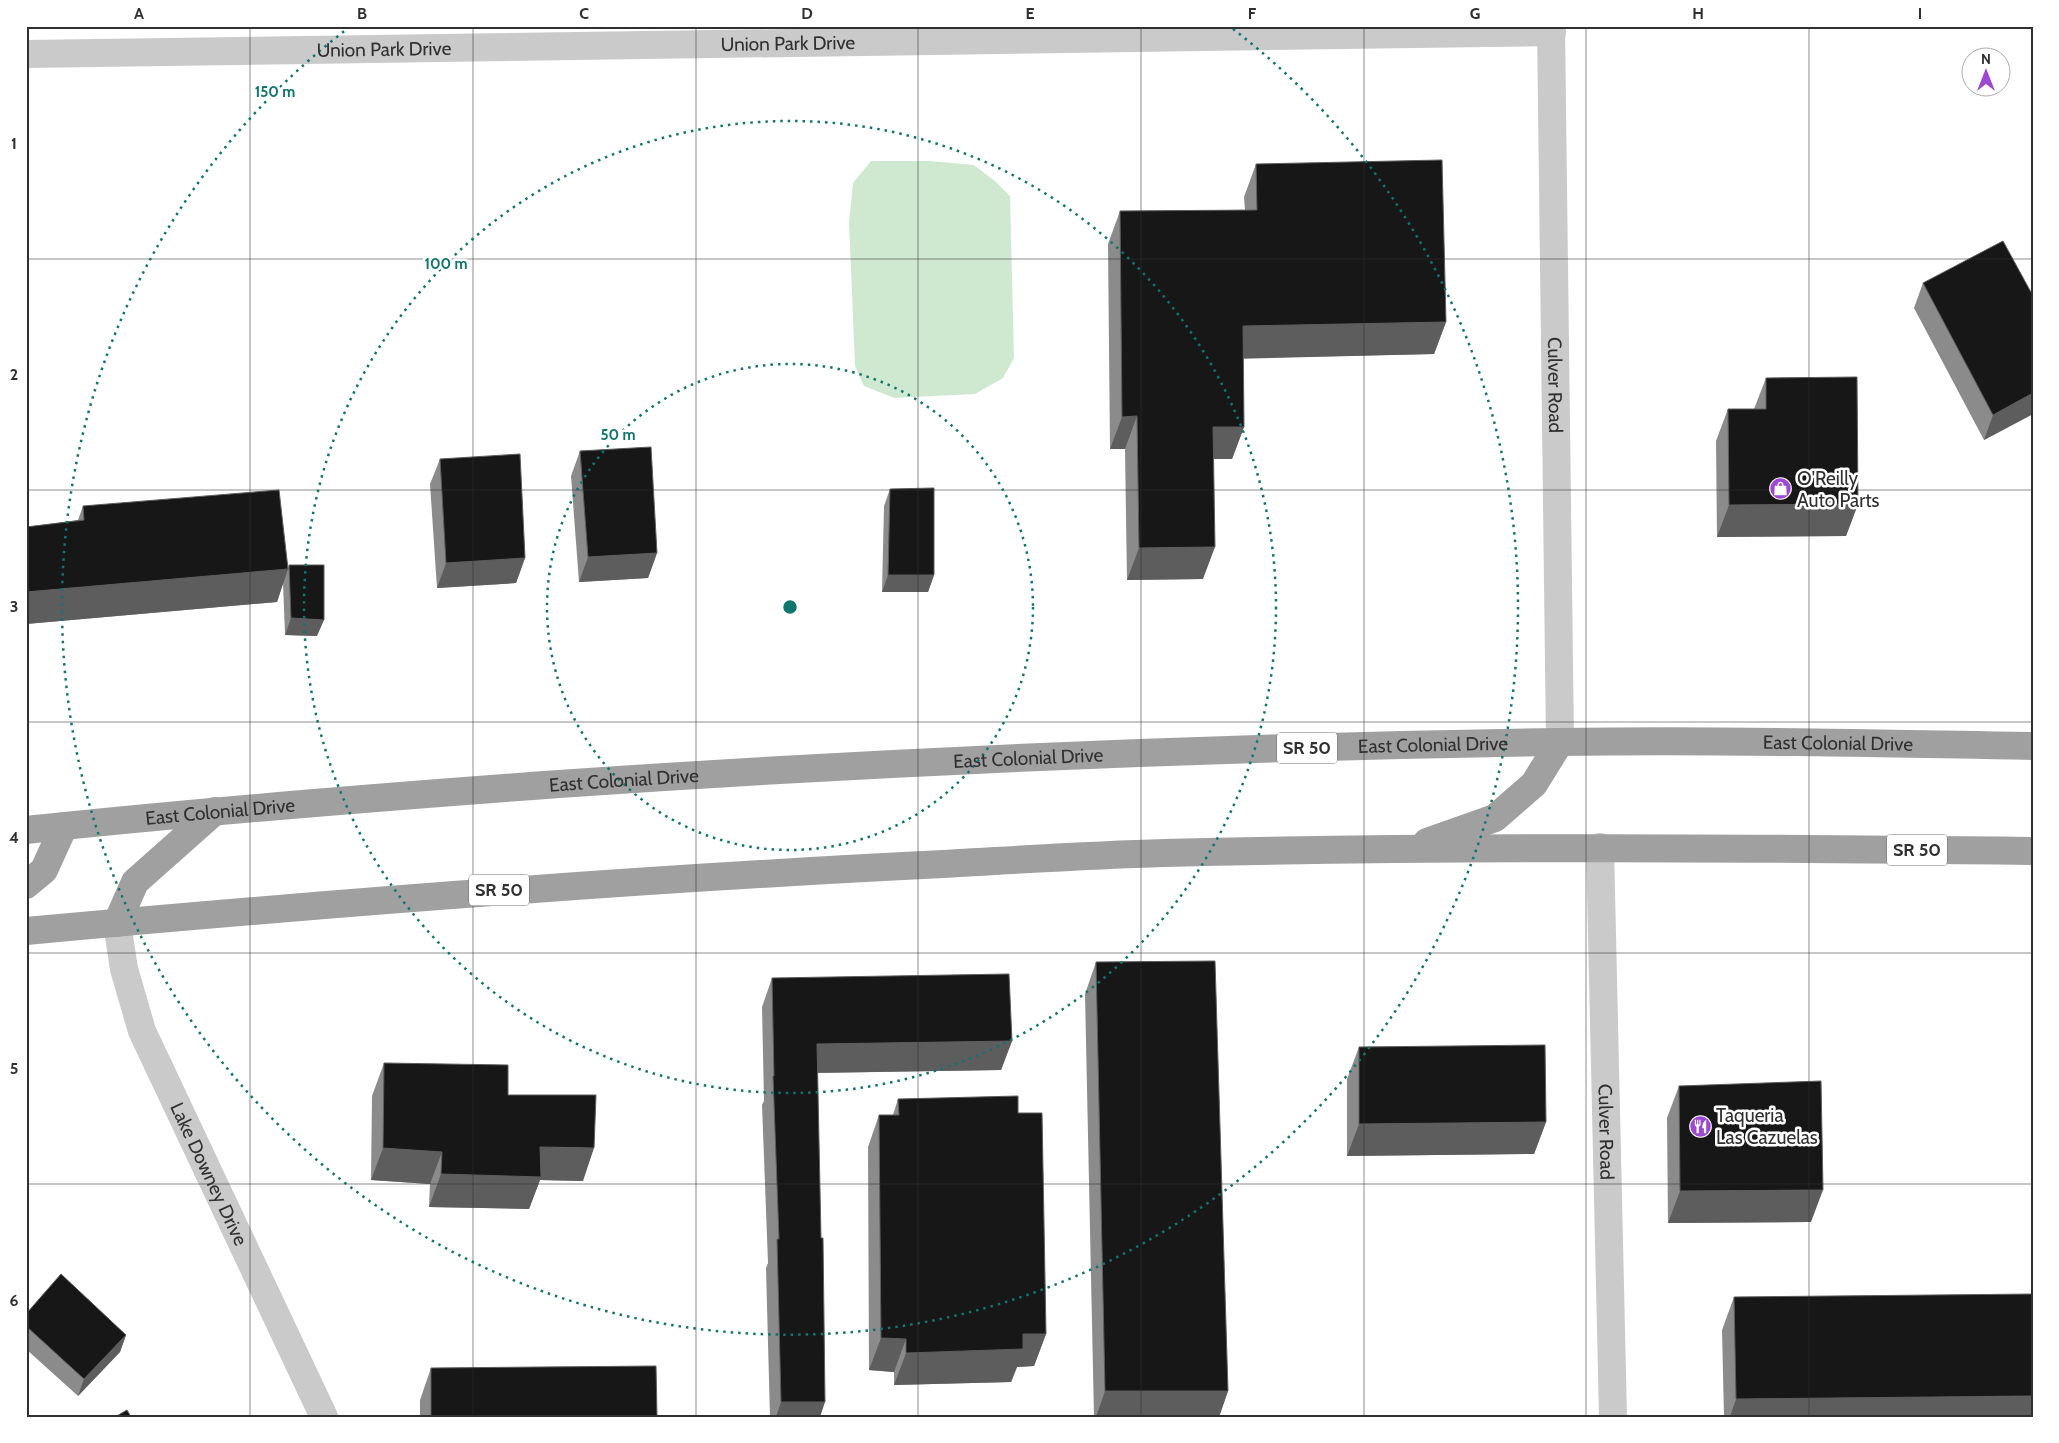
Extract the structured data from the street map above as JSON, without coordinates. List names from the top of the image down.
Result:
{
  "streets": {
    "highway": ["East Colonial Drive", "SR 50"],
    "street": ["Union Park Drive", "Culver Road", "Lake Downey Drive"]
  },
  "crossings": [
    ["Union Park Drive", "Culver Road"],
    ["Culver Road", "East Colonial Drive"],
    ["Culver Road", "SR 50"],
    ["SR 50", "Lake Downey Drive"]
  ],
  "places": {
    "shop": ["O'Reilly Auto Parts"],
    "restaurant": ["Taqueria Las Cazuelas"]
  },
  "north": "top",
  "grid": {
    "columns": [
      "A",
      "B",
      "C",
      "D",
      "E",
      "F",
      "G",
      "H",
      "I"
    ],
    "rows": [
      "1",
      "2",
      "3",
      "4",
      "5",
      "6"
    ]
  },
  "rings": ["150 m", "100 m", "50 m"]
}
